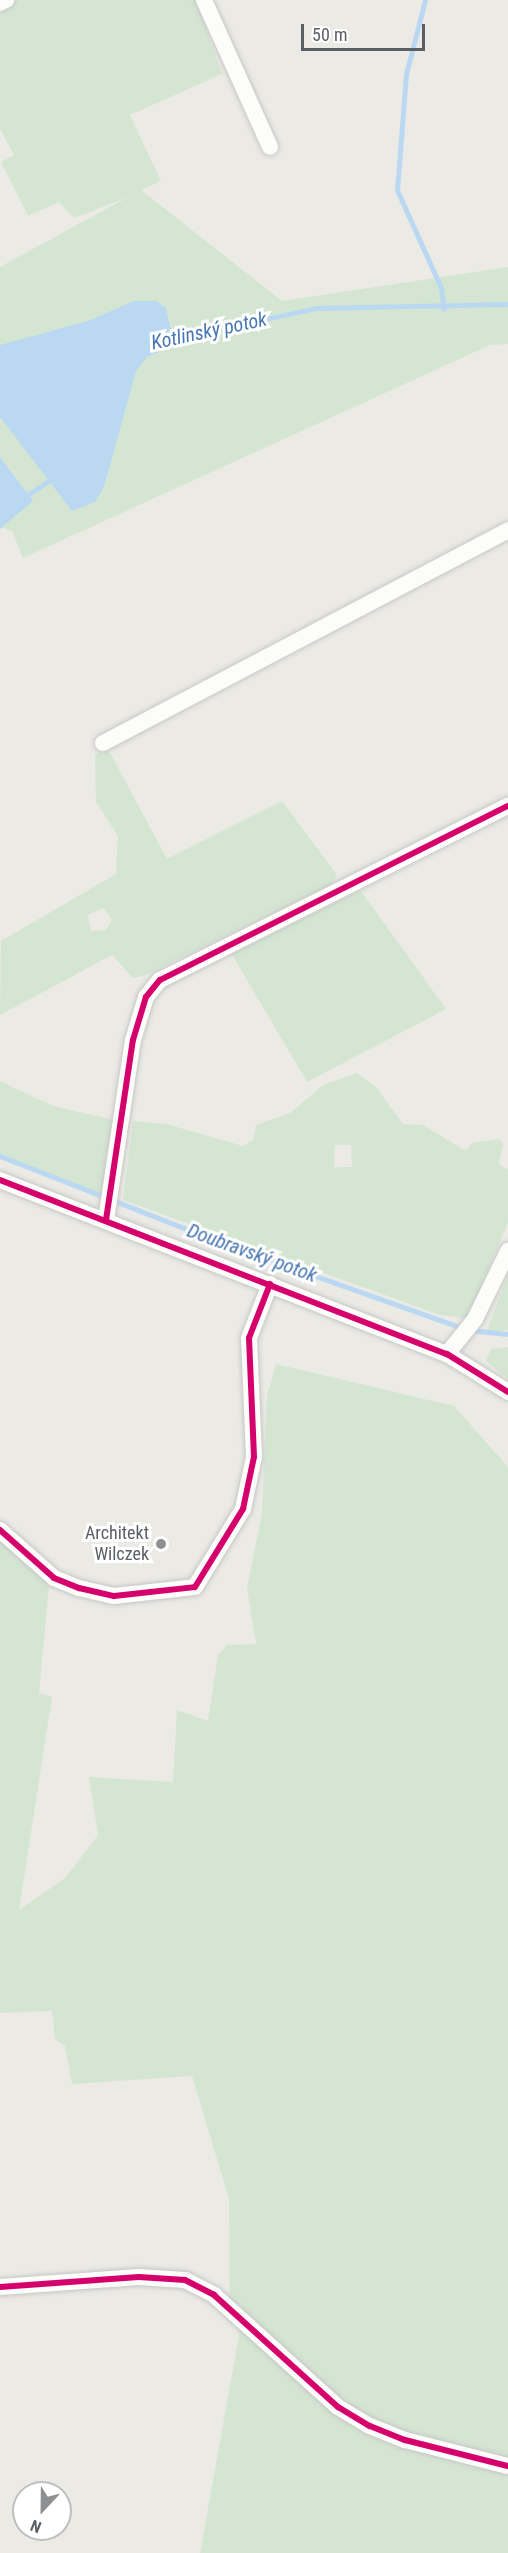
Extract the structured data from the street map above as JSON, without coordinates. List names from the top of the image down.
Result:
{
  "water": ["Kotlinský potok", "Doubravský potok"],
  "places": ["Architekt Wilczek"],
  "scale_bar": "50 m",
  "north": "bottom"
}
